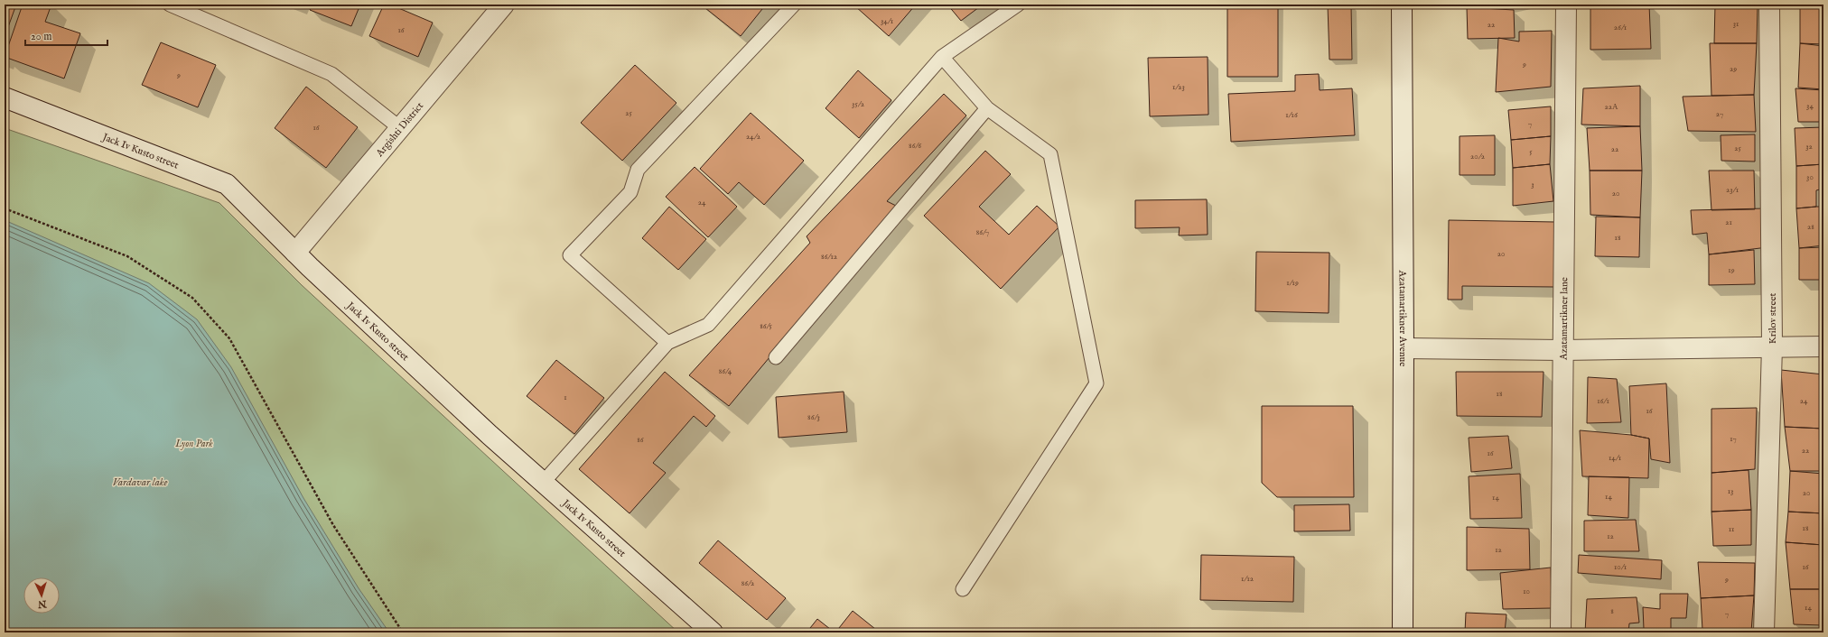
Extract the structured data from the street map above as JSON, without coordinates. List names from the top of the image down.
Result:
{
  "streets": {
    "street": [
      "Argishti District",
      "Jack Iv Kusto street",
      "Azatamartikner Avenue",
      "Azatamartikner lane",
      "Krilov street"
    ]
  },
  "crossings": [
    ["Argishti District", "Jack Iv Kusto street"]
  ],
  "water": ["Vardavar lake"],
  "parks": ["Lyon Park"],
  "house_numbers": [
    "34/1",
    "31",
    "22",
    "26/1",
    "16",
    "9",
    "29",
    "9",
    "1/23",
    "35/2",
    "34",
    "22А",
    "25",
    "27",
    "1/16",
    "7",
    "16",
    "24/2",
    "86/6",
    "32",
    "25",
    "22",
    "5",
    "20/2",
    "30",
    "3",
    "23/1",
    "20",
    "24",
    "21",
    "28",
    "86/7",
    "18",
    "20",
    "86/12",
    "19",
    "1/19",
    "86/5",
    "86/4",
    "18",
    "1",
    "16/1",
    "24",
    "16",
    "86/3",
    "17",
    "86",
    "22",
    "16",
    "14/1",
    "13",
    "20",
    "14",
    "14",
    "18",
    "11",
    "12",
    "12",
    "10/1",
    "16",
    "1/12",
    "9",
    "86/2",
    "10",
    "14",
    "8",
    "7"
  ],
  "scale_bar": "20 m",
  "north": "bottom"
}
